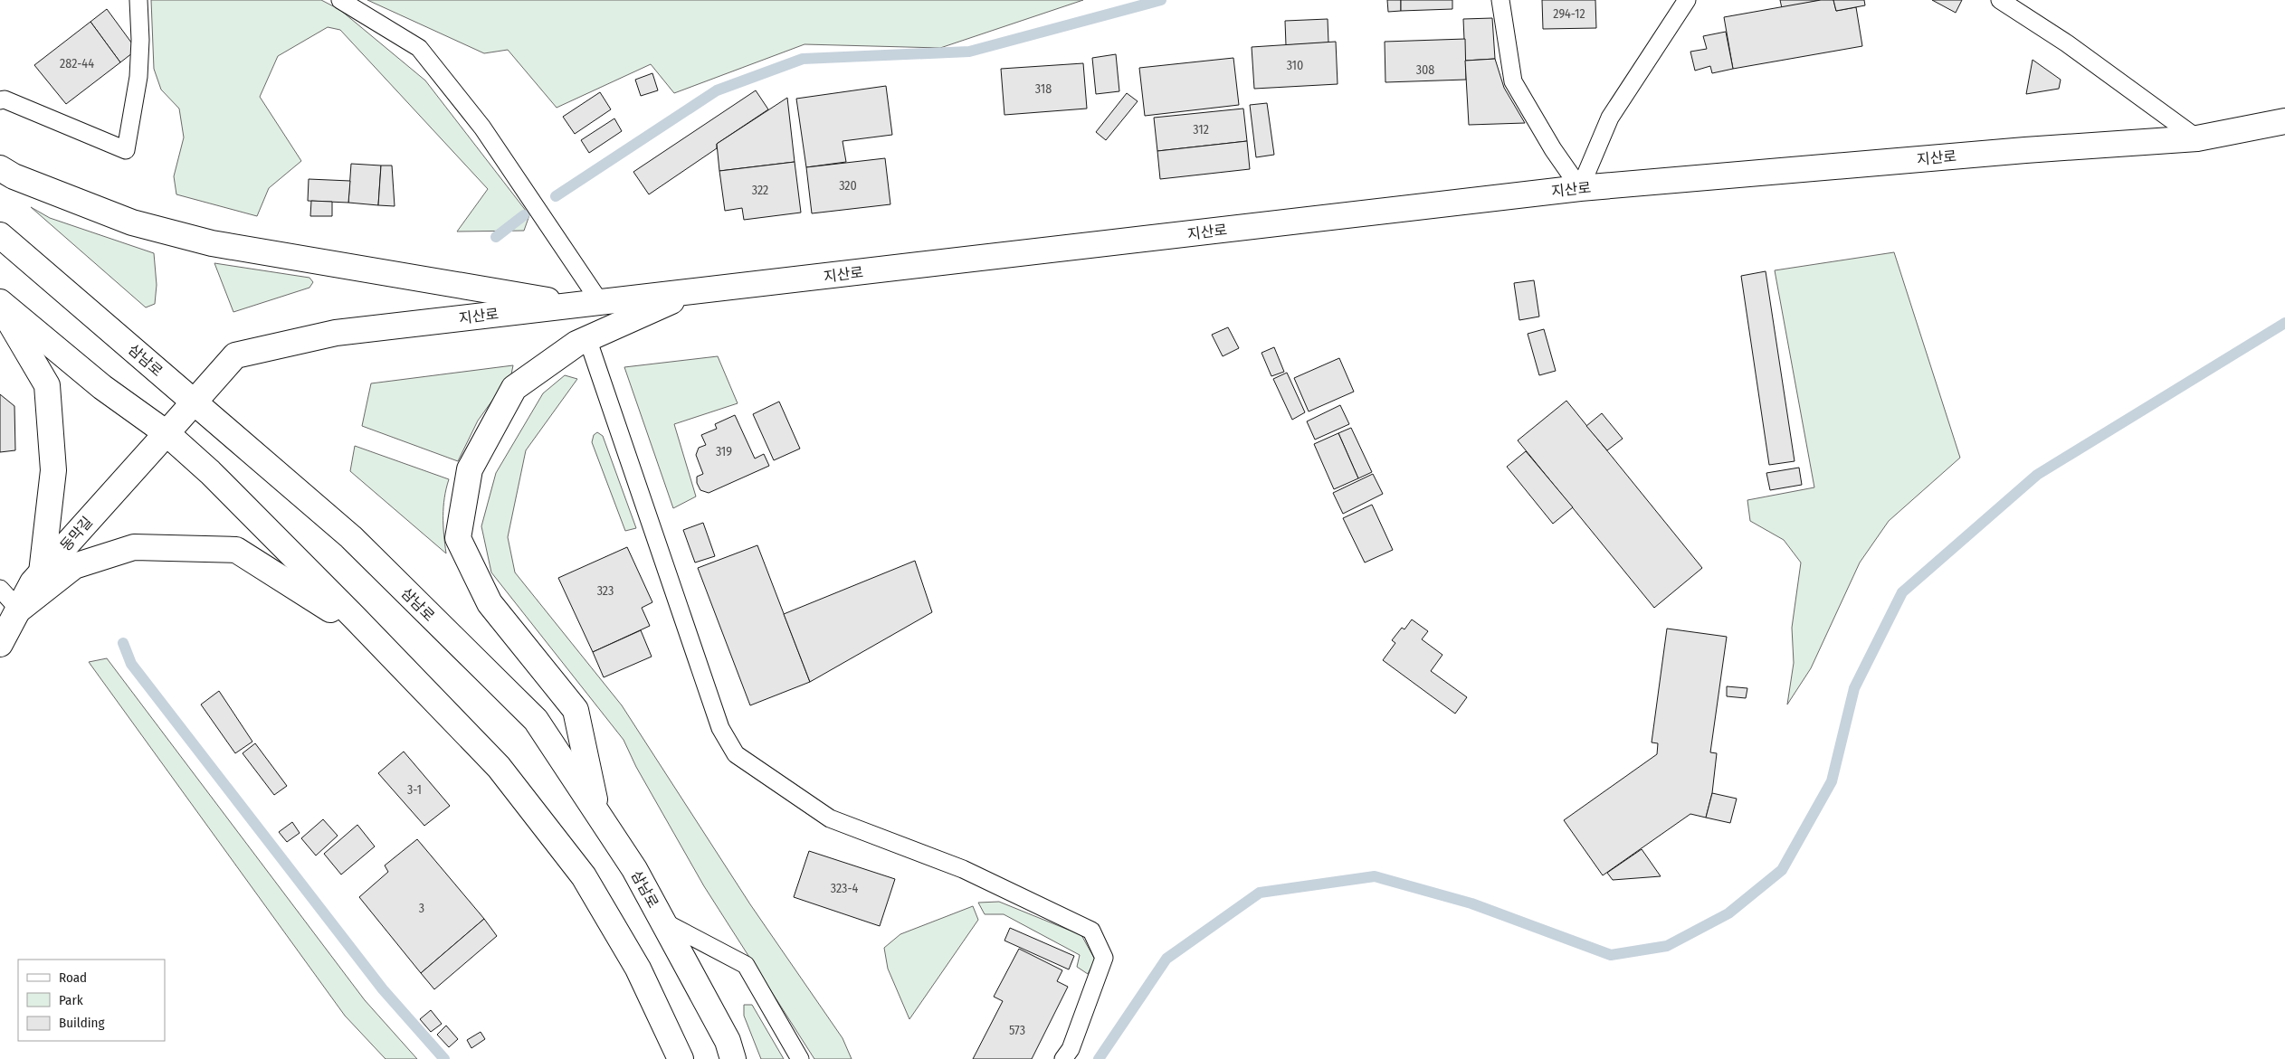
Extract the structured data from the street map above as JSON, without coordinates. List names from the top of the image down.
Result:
{
  "streets": {
    "main road": ["지산로", "삼남로", "동막길"]
  },
  "crossings": [
    ["지산로", "삼남로"],
    ["지산로", "동막길"]
  ],
  "house_numbers": [
    "294-12",
    "282-44",
    "310",
    "308",
    "318",
    "312",
    "320",
    "322",
    "319",
    "323",
    "3-1",
    "323-4",
    "3",
    "573"
  ],
  "legend": ["Road", "Park", "Building"]
}
